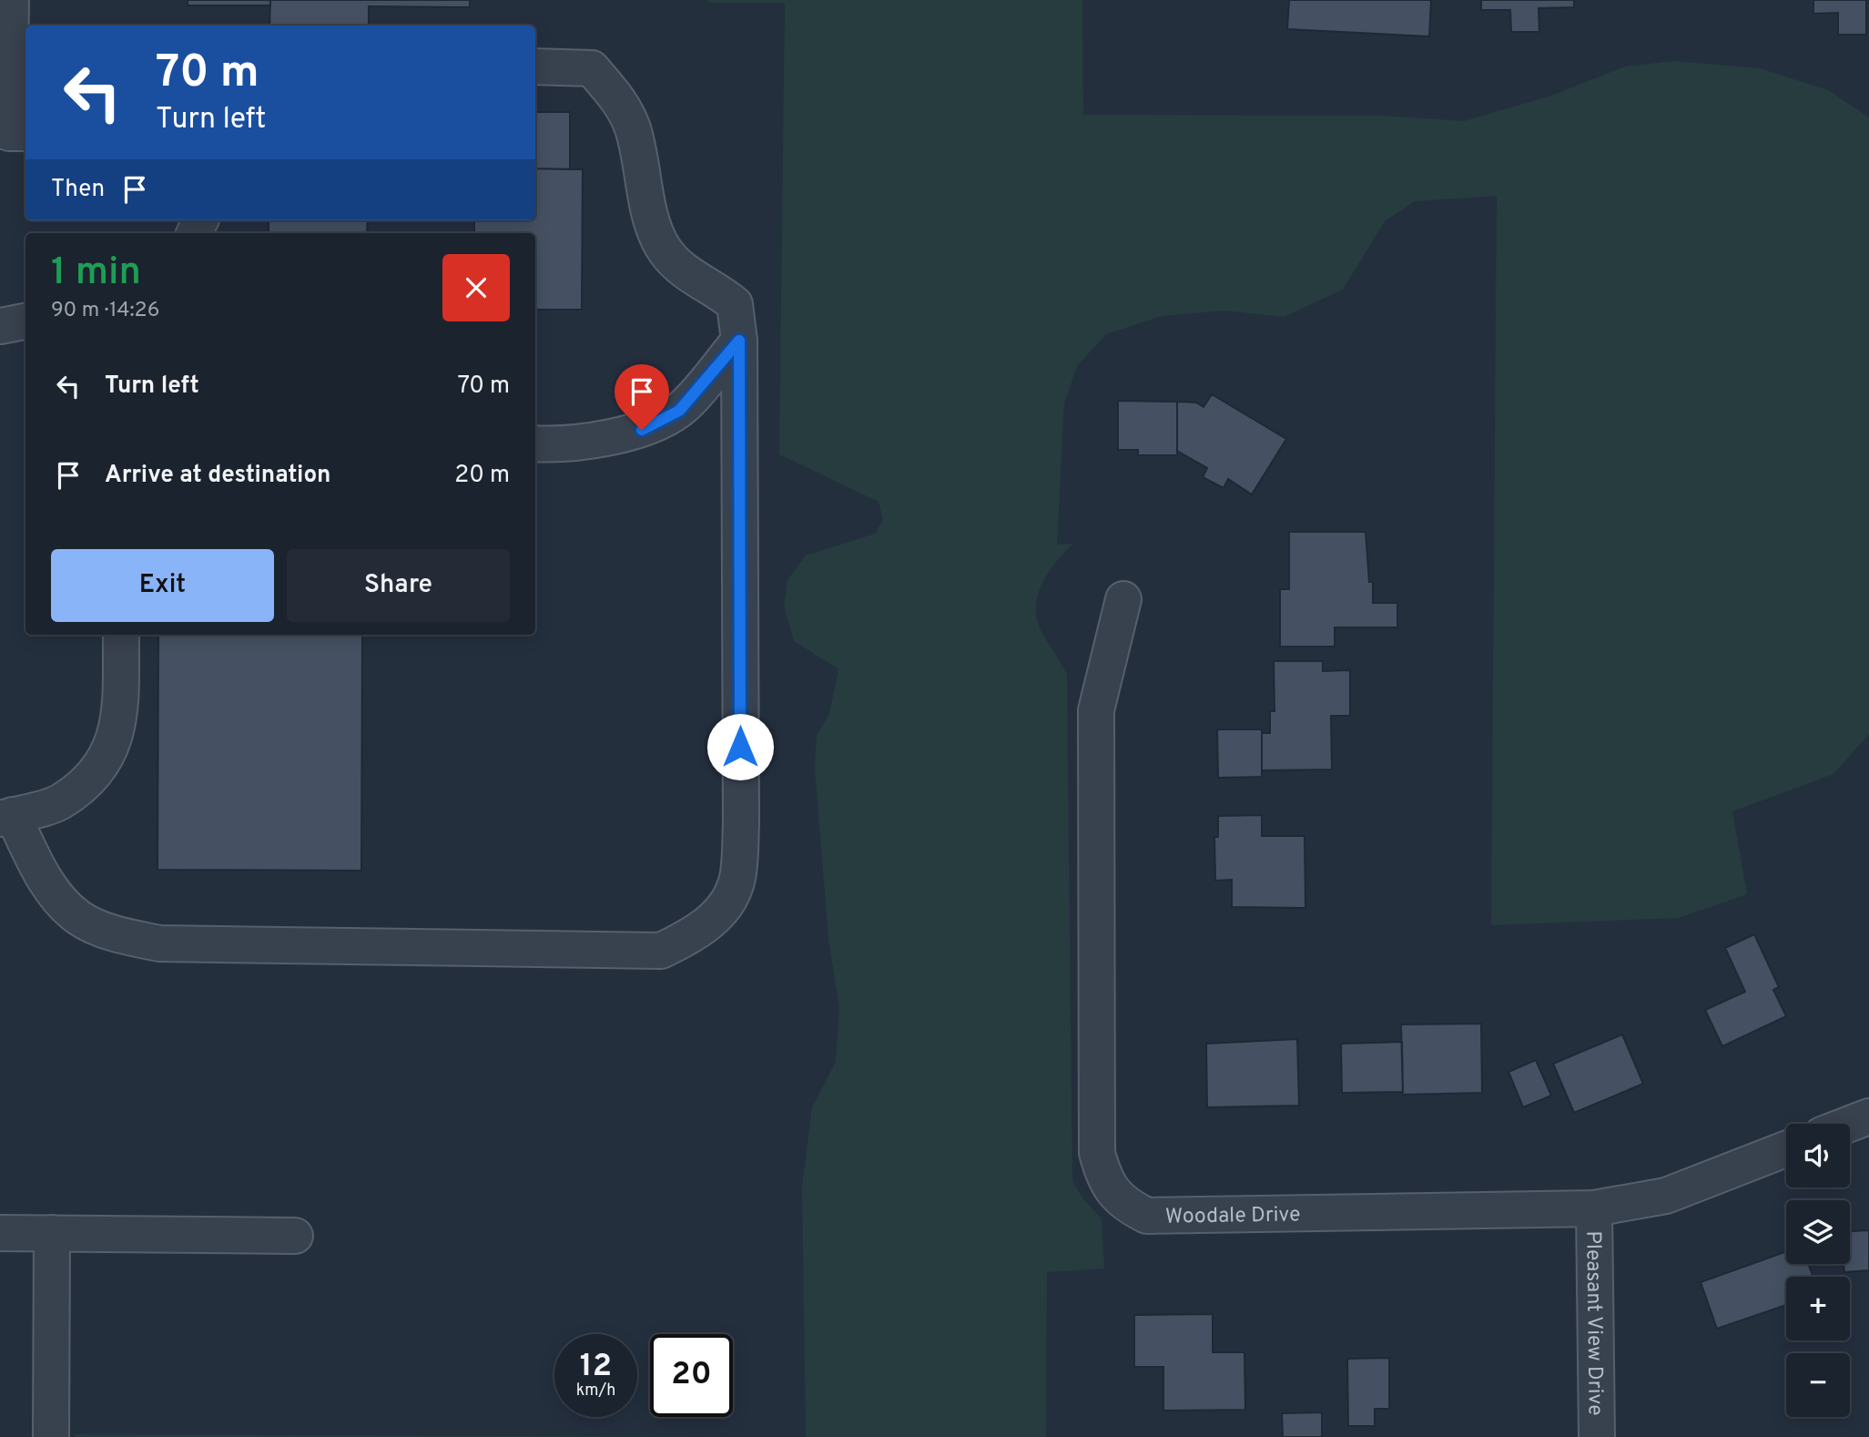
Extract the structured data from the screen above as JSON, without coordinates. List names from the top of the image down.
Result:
{
  "streets": {
    "street": ["Woodale Drive", "Pleasant View Drive"]
  },
  "crossings": [
    ["Woodale Drive", "Pleasant View Drive"]
  ],
  "page": {
    "turn": ["70 m", "Turn left"],
    "then": "Then",
    "heading": ["1 min", "90 m · 14:26"],
    "list": [
      {
        "name": "Turn left",
        "value": "70 m"
      },
      {
        "name": "Arrive at destination",
        "value": "20 m"
      }
    ],
    "buttons": ["Exit", "Share"],
    "map_buttons": ["+", "−"],
    "speed": "12 km/h",
    "limit": "20"
  }
}
